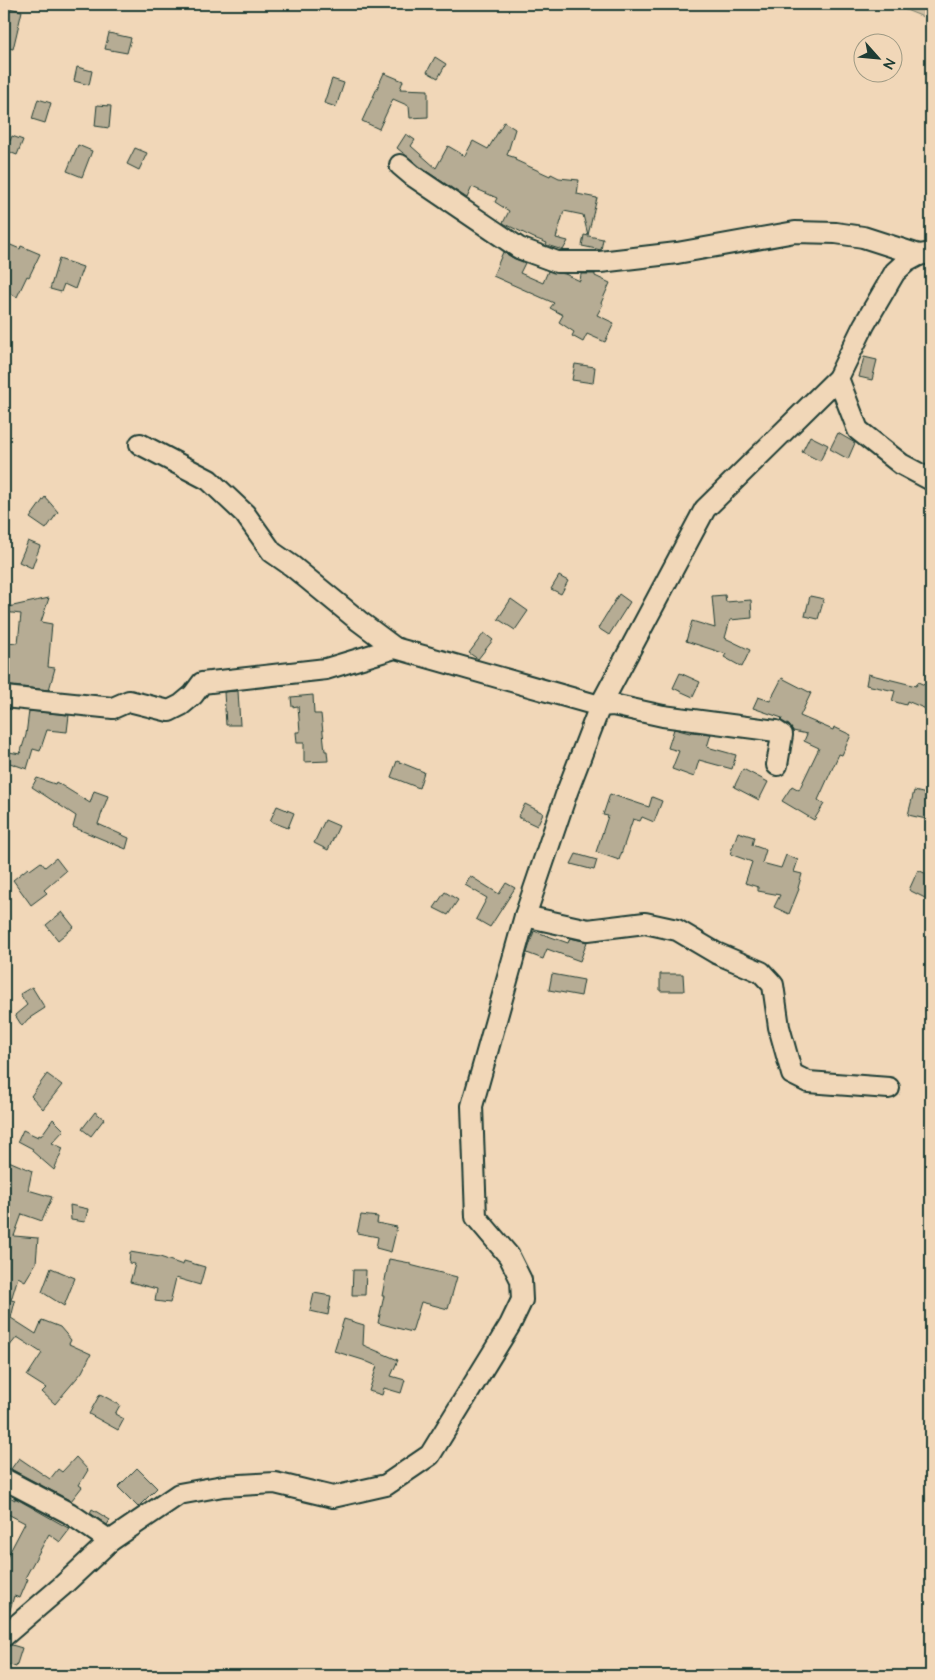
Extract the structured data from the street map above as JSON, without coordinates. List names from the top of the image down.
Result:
{
  "north": "bottom right"
}
